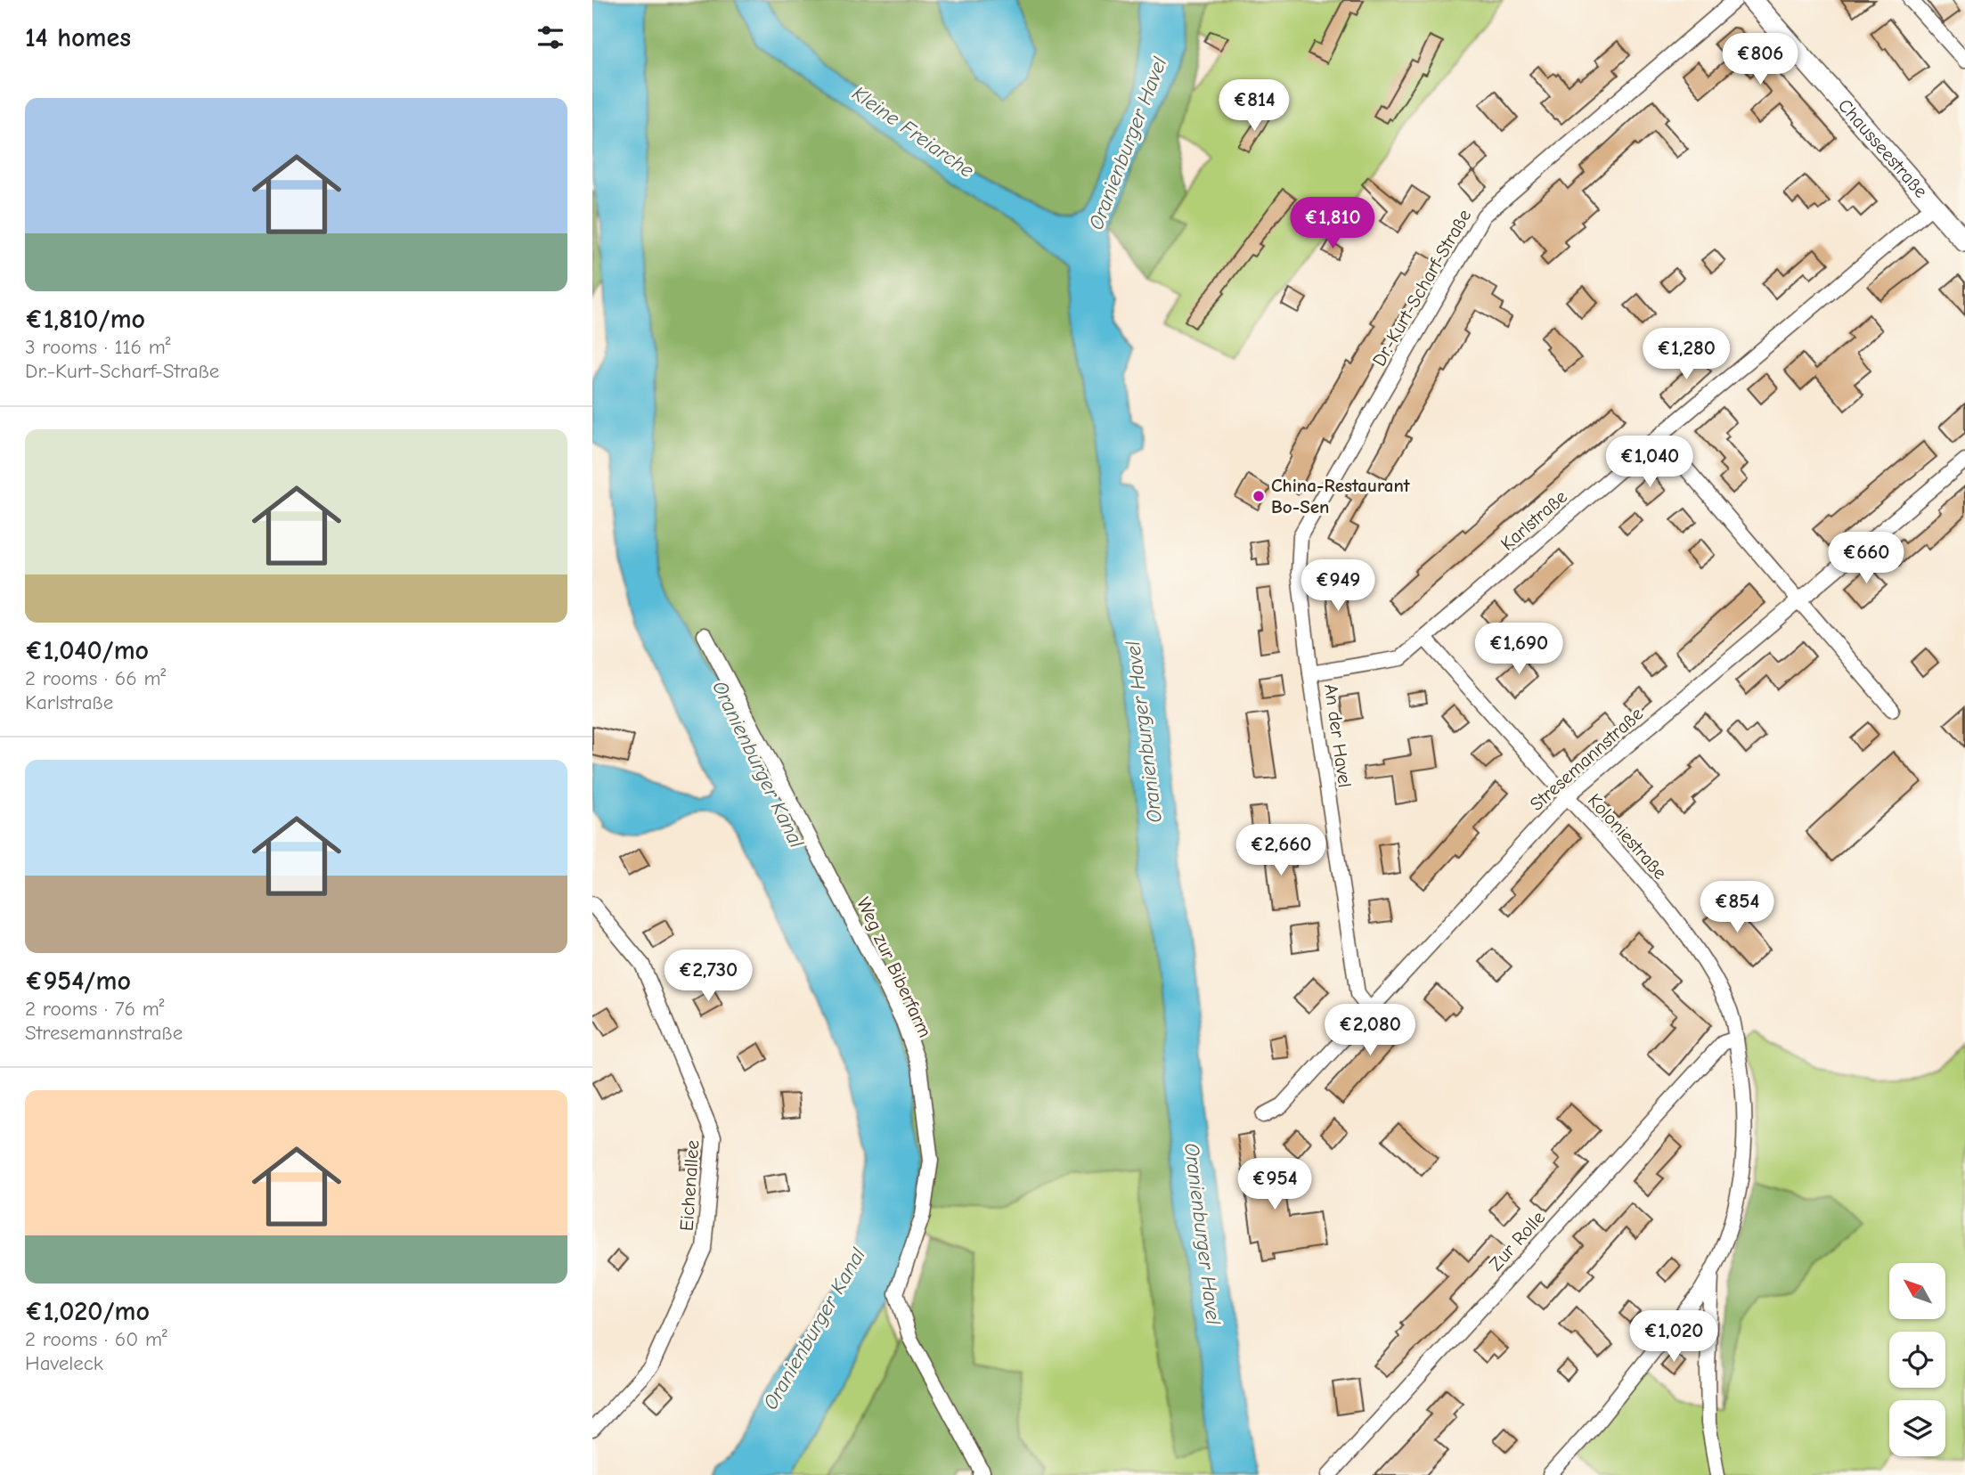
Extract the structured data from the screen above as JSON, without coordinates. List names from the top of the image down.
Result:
{
  "streets": {
    "main road": ["Chausseestraße"],
    "street": [
      "Dr.-Kurt-Scharf-Straße",
      "Karlstraße",
      "An der Havel",
      "Stresemannstraße",
      "Koloniestraße",
      "Weg zur Biberfarm",
      "Eichenallee",
      "Zur Rolle"
    ]
  },
  "crossings": [
    ["Chausseestraße", "Karlstraße"],
    ["Dr.-Kurt-Scharf-Straße", "An der Havel"],
    ["Karlstraße", "An der Havel"],
    ["Karlstraße", "Koloniestraße"],
    ["An der Havel", "Stresemannstraße"],
    ["Stresemannstraße", "Koloniestraße"],
    ["Koloniestraße", "Zur Rolle"]
  ],
  "water": ["Kleine Freiarche", "Oranienburger Havel", "Oranienburger Kanal"],
  "places": ["China-Restaurant Bo-Sen"],
  "north": "top left",
  "page": {
    "heading": "14 homes",
    "price": [
      "€806",
      "€814",
      "€1,810",
      "€1,280",
      "€1,040",
      "€660",
      "€949",
      "€1,690",
      "€2,660",
      "€854",
      "€2,730",
      "€2,080",
      "€954",
      "€1,020"
    ],
    "list": [
      {
        "name": "€1,810/mo",
        "note": "3 rooms · 116 m² · Dr.-Kurt-Scharf-Straße"
      },
      {
        "name": "€1,040/mo",
        "note": "2 rooms · 66 m² · Karlstraße"
      },
      {
        "name": "€954/mo",
        "note": "2 rooms · 76 m² · Stresemannstraße"
      },
      {
        "name": "€1,020/mo",
        "note": "2 rooms · 60 m² · Haveleck"
      }
    ]
  }
}
